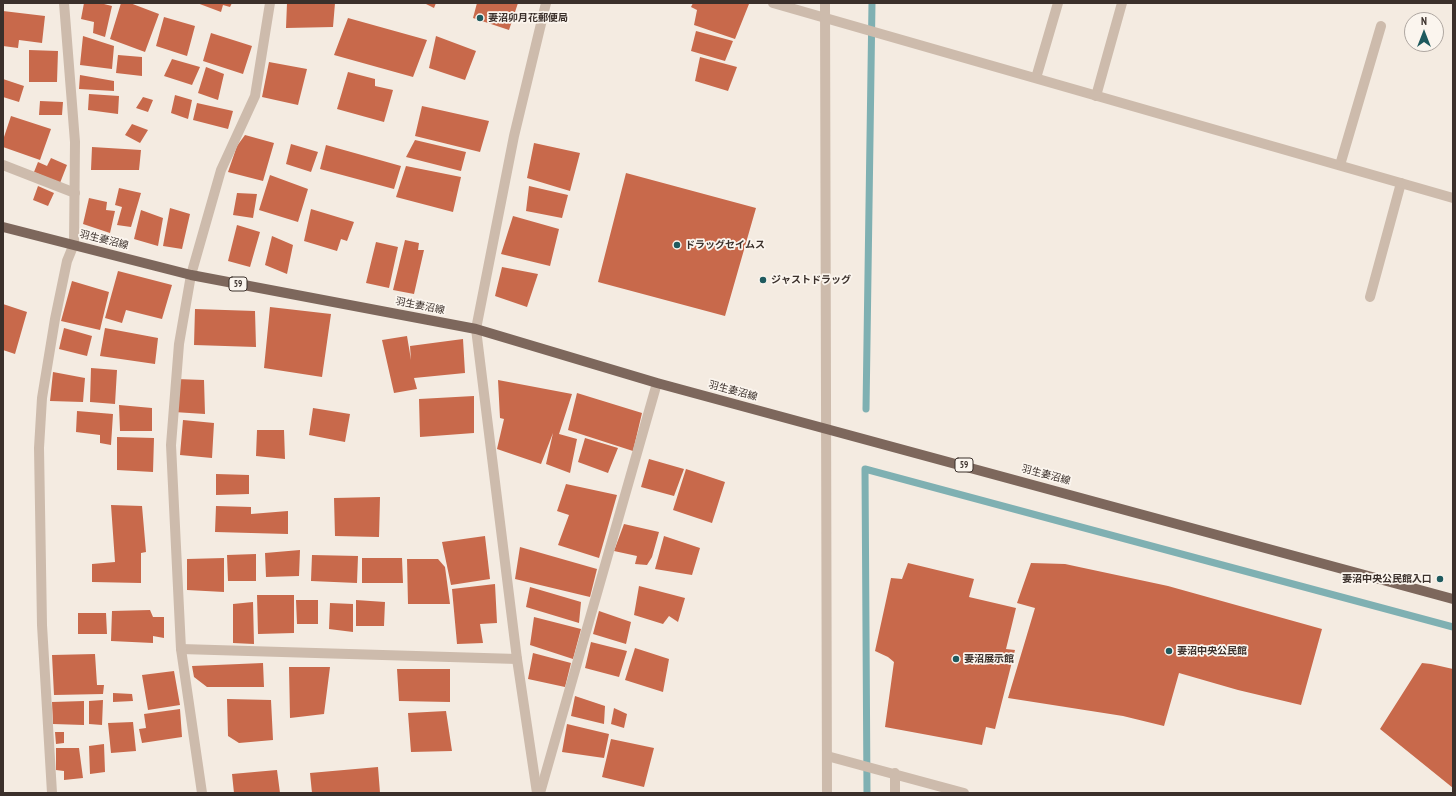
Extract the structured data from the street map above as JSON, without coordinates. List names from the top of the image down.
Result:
{
  "streets": {
    "main road": ["羽生妻沼線", "59"]
  },
  "places": [
    "妻沼卯月花郵便局",
    "ドラッグセイムス",
    "ジャストドラッグ",
    "妻沼中央公民館入口",
    "妻沼中央公民館",
    "妻沼展示館"
  ],
  "north": "top"
}
